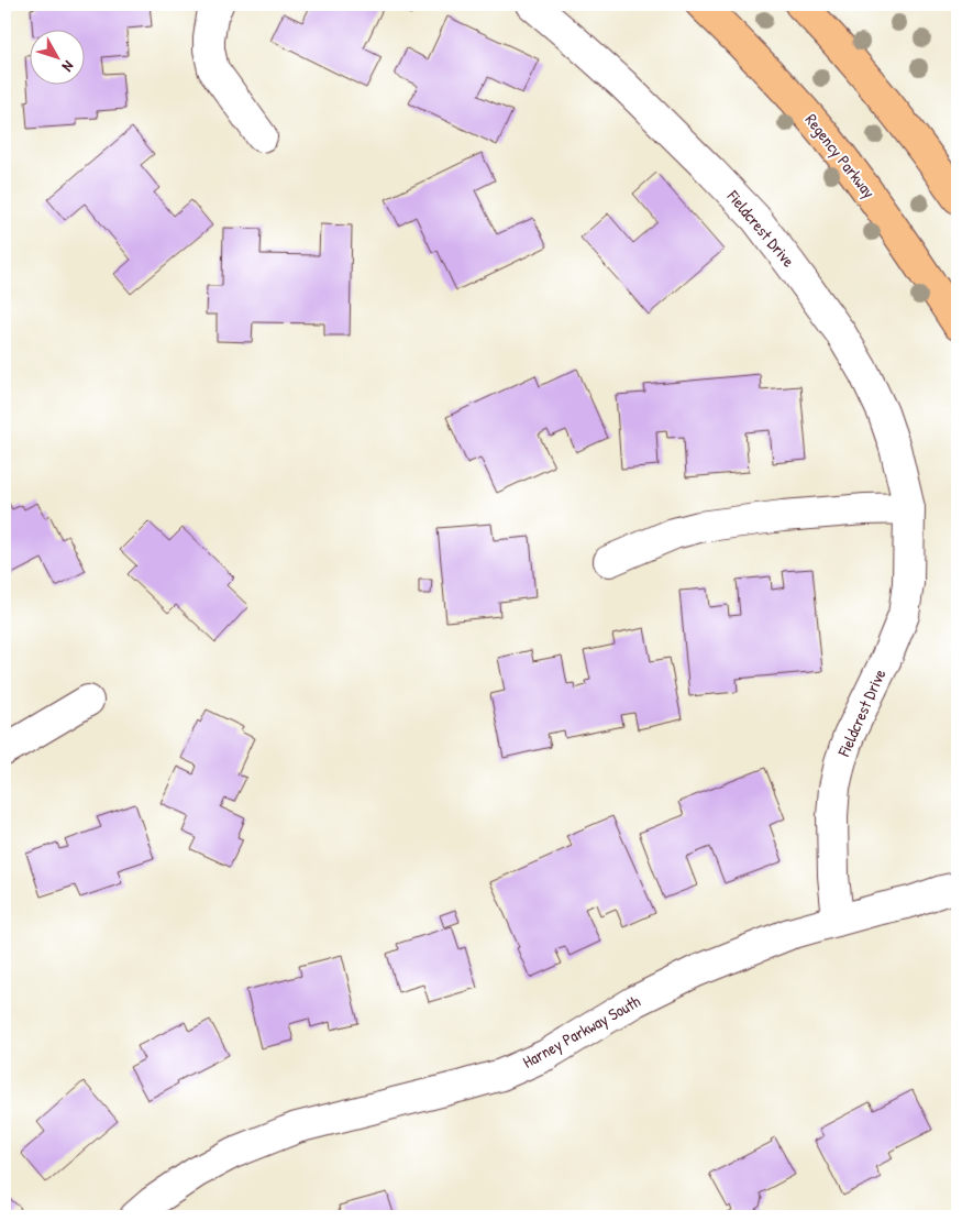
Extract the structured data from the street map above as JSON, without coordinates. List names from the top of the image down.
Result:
{
  "streets": {
    "main road": ["Regency Parkway"],
    "street": ["Fieldcrest Drive", "Harney Parkway South"]
  },
  "crossings": [
    ["Fieldcrest Drive", "Harney Parkway South"]
  ],
  "north": "bottom right"
}
